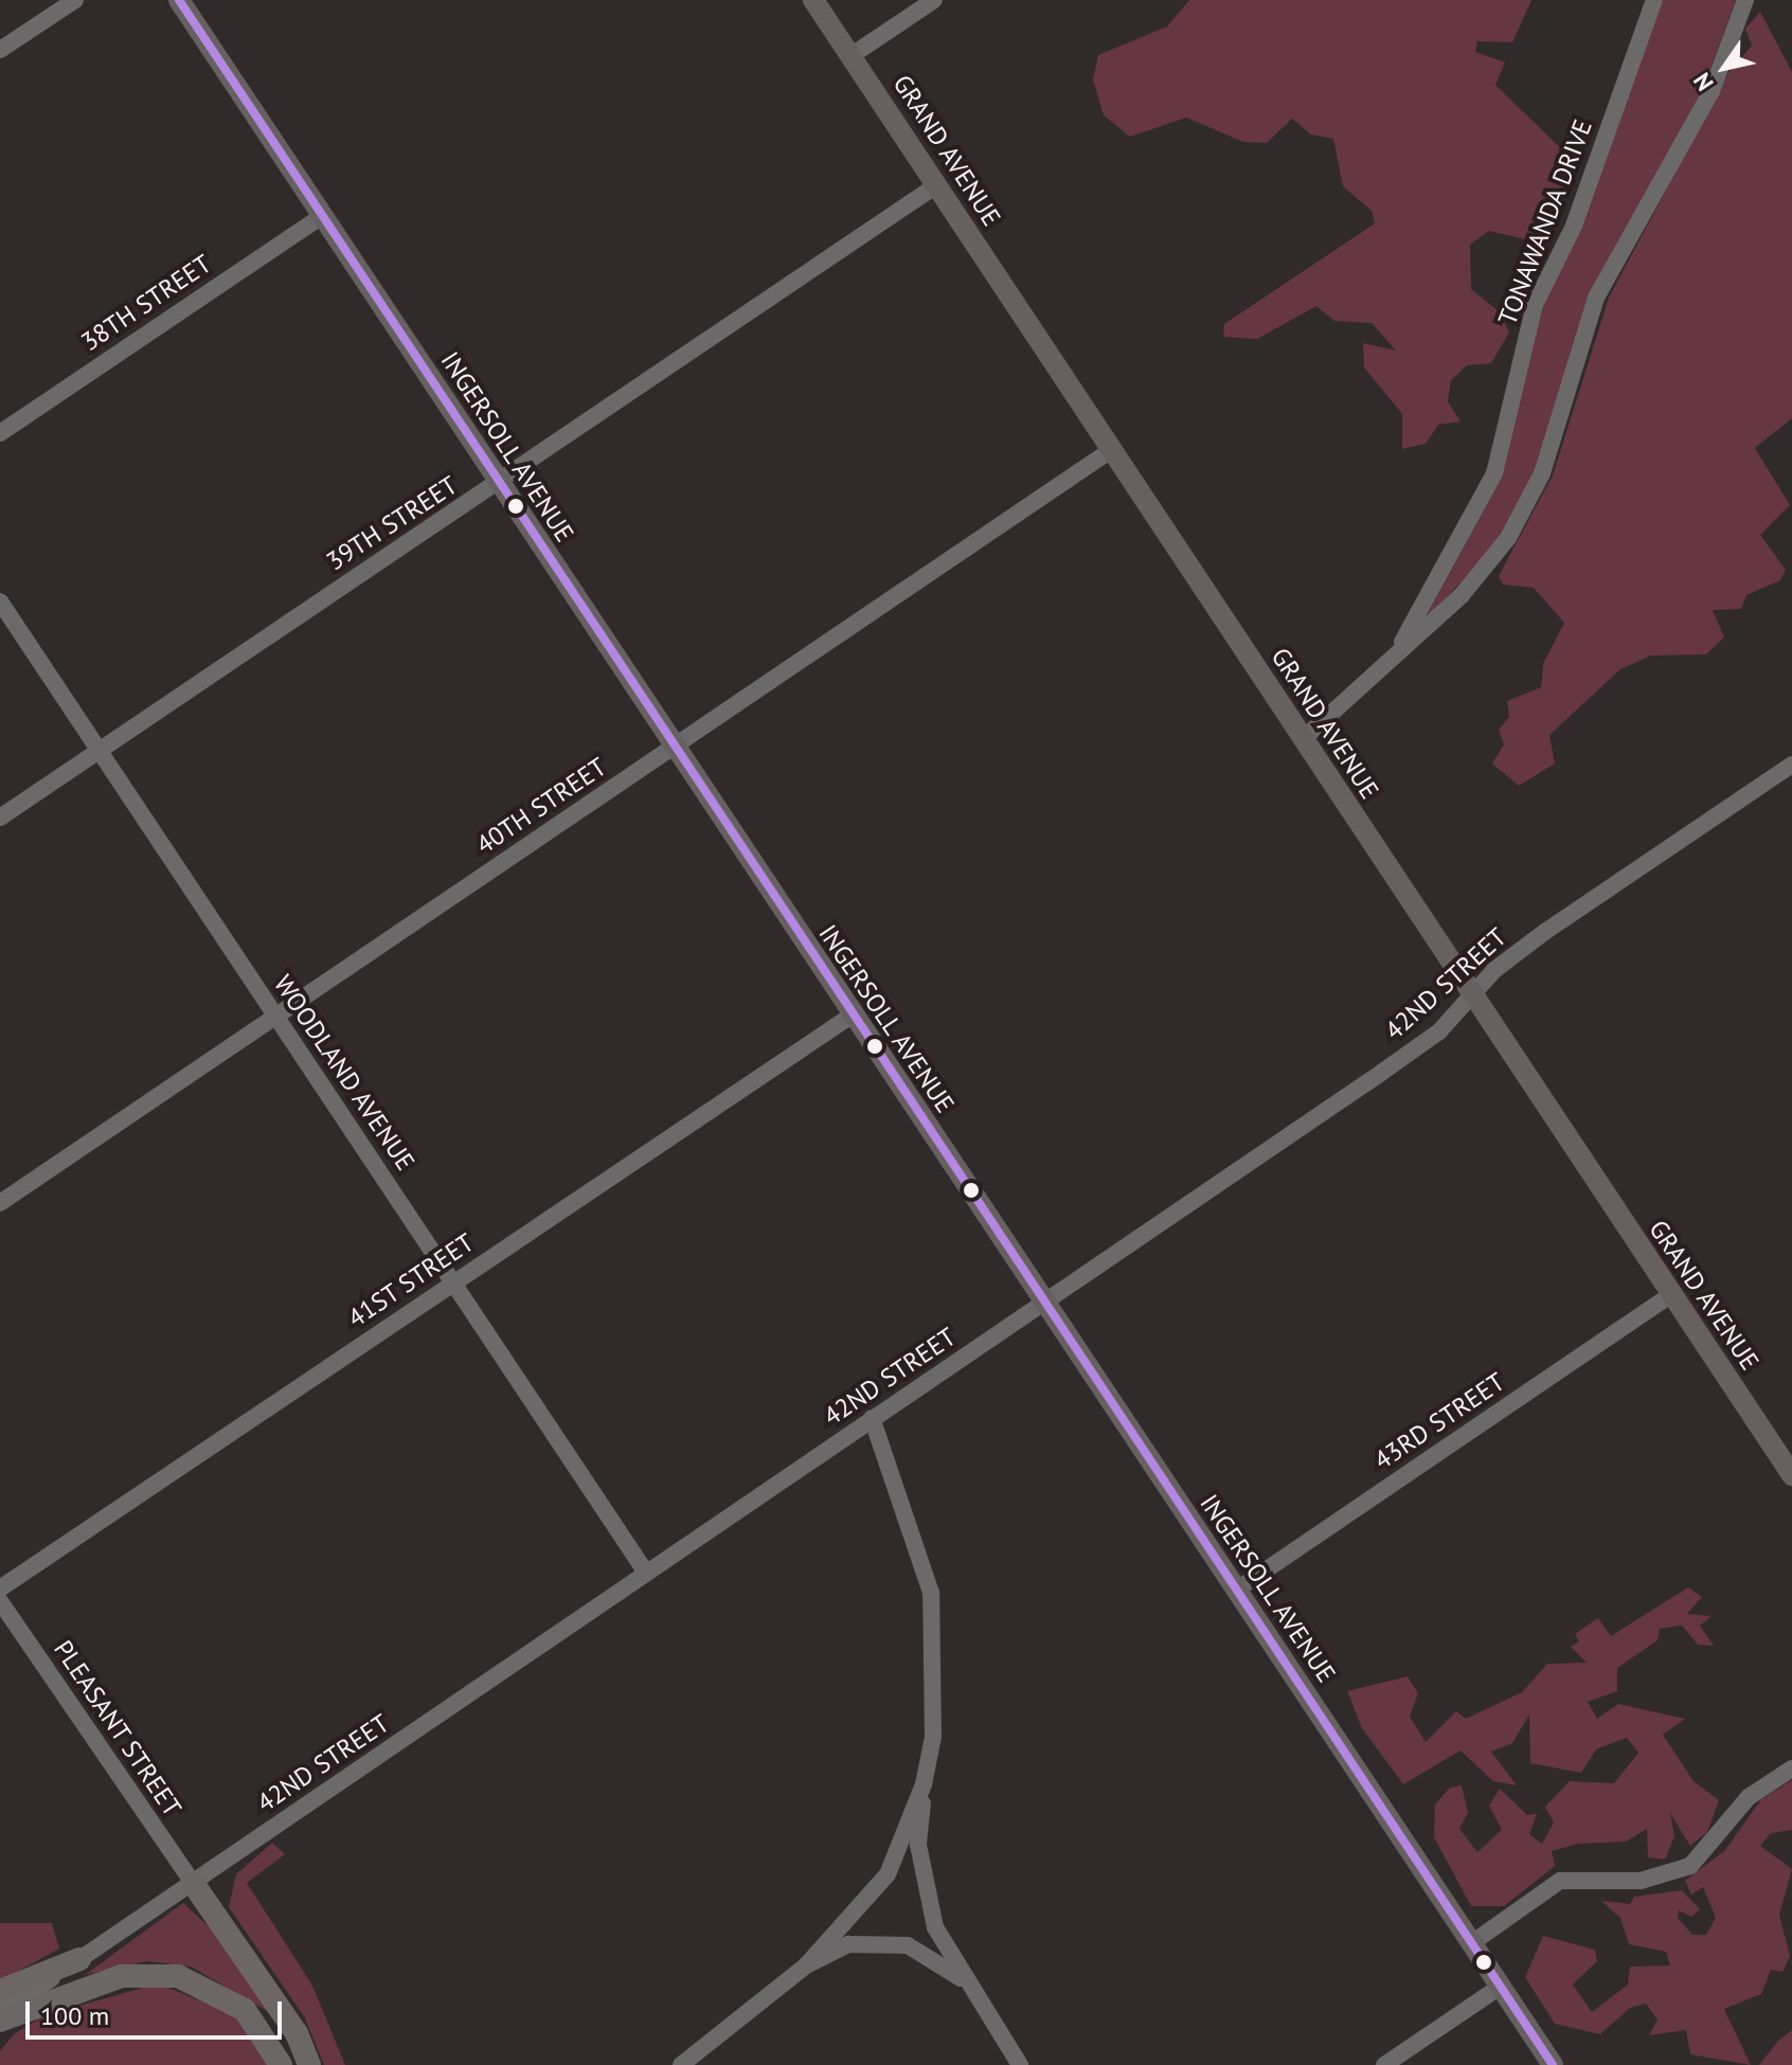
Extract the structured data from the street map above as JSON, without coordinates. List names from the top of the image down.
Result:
{
  "streets": {
    "main road": ["GRAND AVENUE", "INGERSOLL AVENUE"],
    "street": [
      "TONAWANDA DRIVE",
      "38TH STREET",
      "39TH STREET",
      "40TH STREET",
      "42ND STREET",
      "WOODLAND AVENUE",
      "41ST STREET",
      "43RD STREET",
      "PLEASANT STREET"
    ]
  },
  "crossings": [
    ["GRAND AVENUE", "TONAWANDA DRIVE"],
    ["GRAND AVENUE", "39TH STREET"],
    ["GRAND AVENUE", "40TH STREET"],
    ["GRAND AVENUE", "42ND STREET"],
    ["GRAND AVENUE", "43RD STREET"],
    ["38TH STREET", "INGERSOLL AVENUE"],
    ["INGERSOLL AVENUE", "39TH STREET"],
    ["INGERSOLL AVENUE", "40TH STREET"],
    ["INGERSOLL AVENUE", "42ND STREET"],
    ["INGERSOLL AVENUE", "41ST STREET"],
    ["INGERSOLL AVENUE", "43RD STREET"],
    ["39TH STREET", "WOODLAND AVENUE"],
    ["40TH STREET", "WOODLAND AVENUE"],
    ["42ND STREET", "WOODLAND AVENUE"],
    ["42ND STREET", "PLEASANT STREET"],
    ["WOODLAND AVENUE", "41ST STREET"]
  ],
  "scale_bar": "100 m",
  "north": "bottom left"
}
